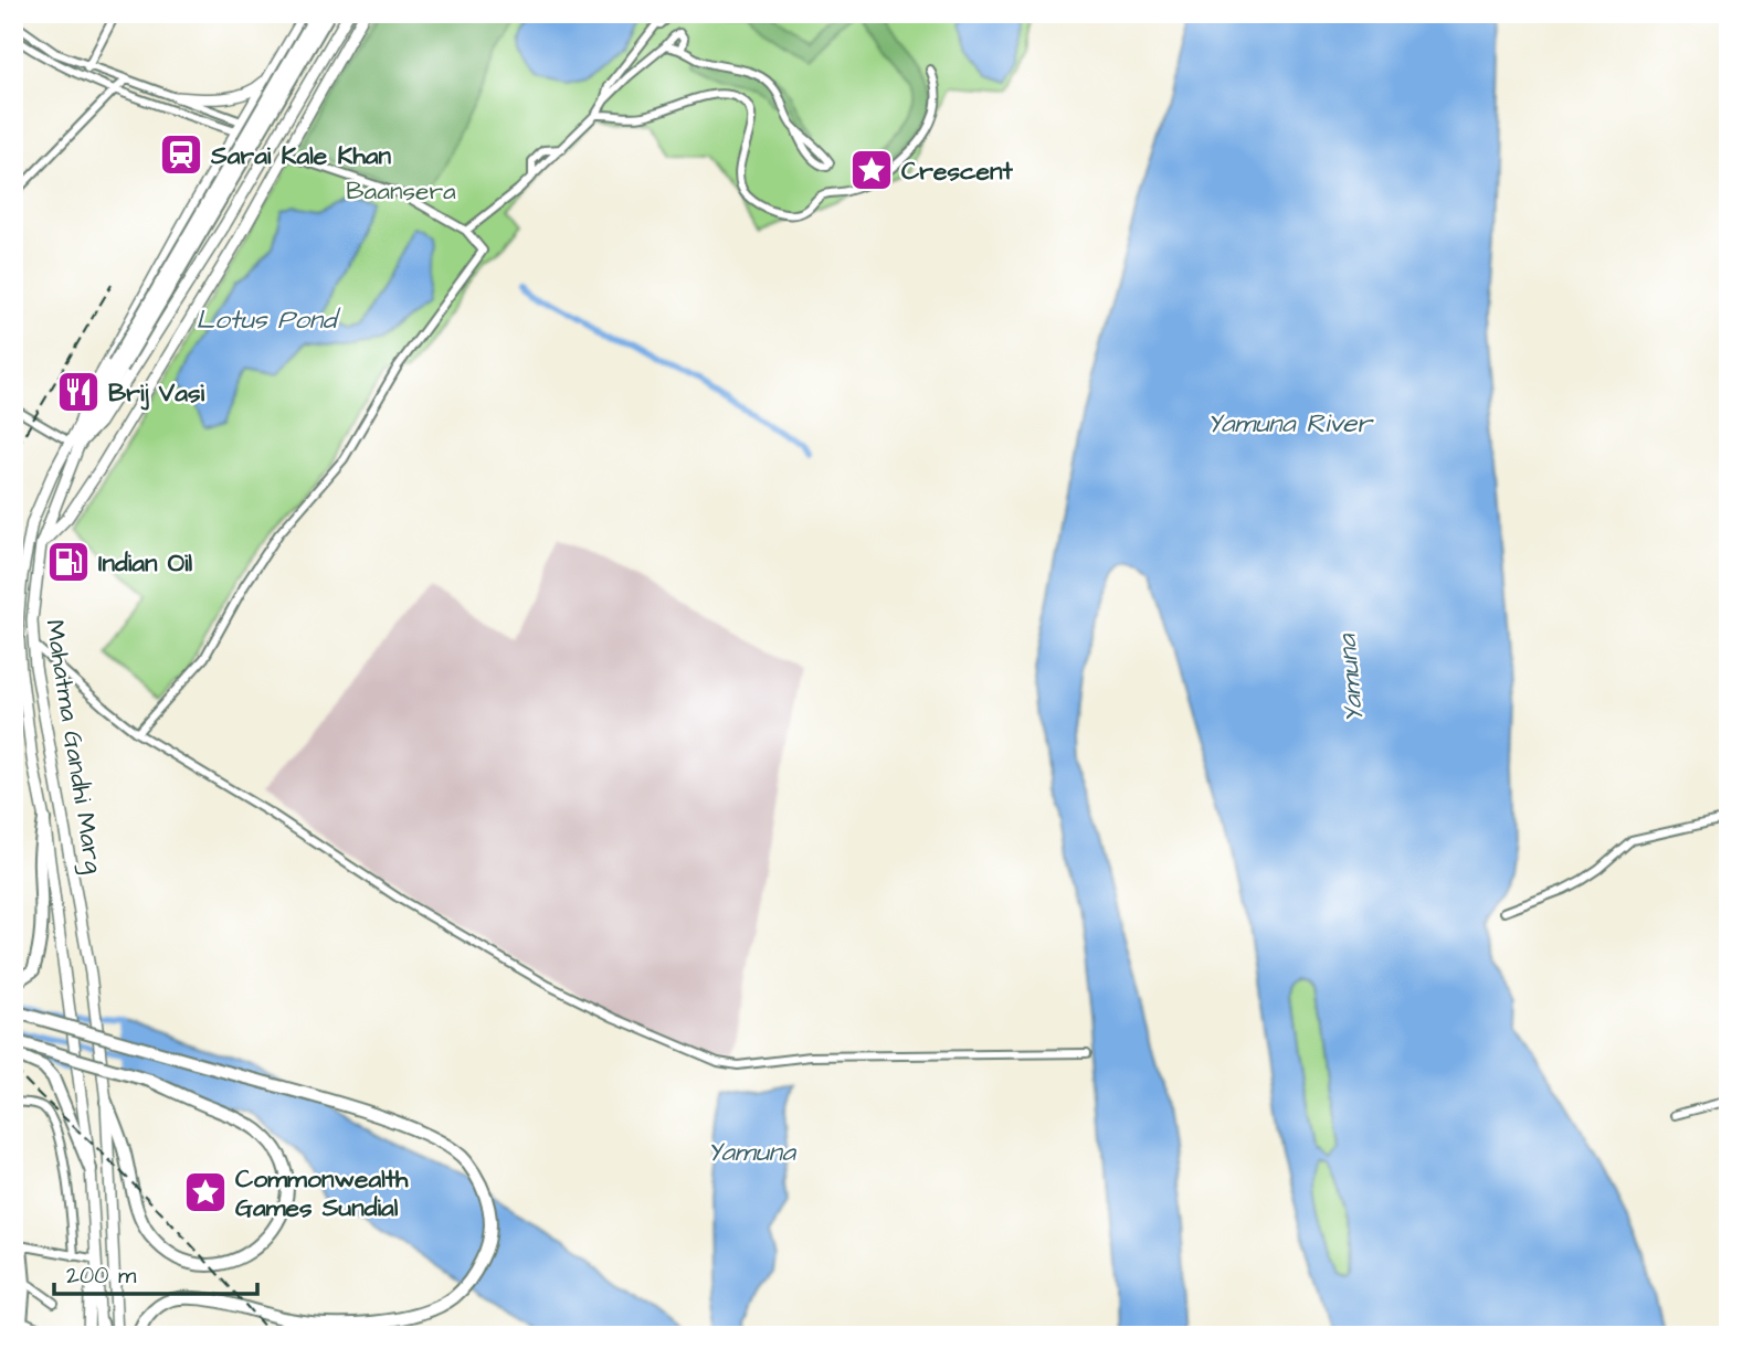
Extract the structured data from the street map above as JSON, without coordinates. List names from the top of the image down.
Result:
{
  "streets": {
    "main road": ["Mahatma Gandhi Marg"]
  },
  "water": ["Lotus Pond", "Yamuna River", "Yamuna"],
  "parks": ["Baansera"],
  "places": {
    "station": ["Sarai Kale Khan"],
    "place": ["Crescent", "Commonwealth Games Sundial"],
    "restaurant": ["Brij Vasi"],
    "fuel station": ["Indian Oil"]
  },
  "scale_bar": "200 m"
}
